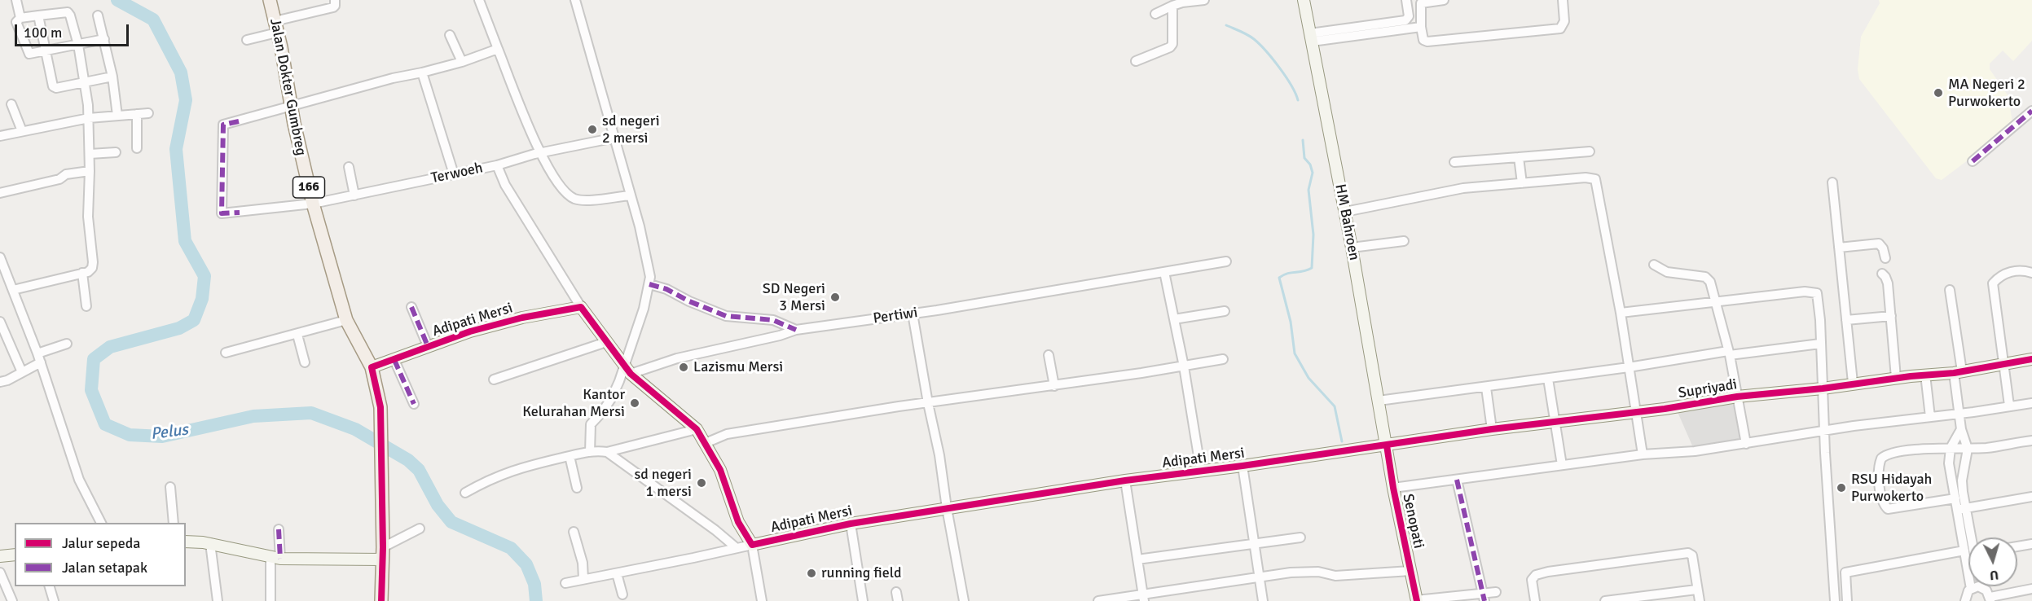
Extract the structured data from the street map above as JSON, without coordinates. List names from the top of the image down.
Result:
{
  "streets": {
    "main road": ["Jalan Dokter Gumbreg", "166"],
    "street": [
      "Terwoeh",
      "HM Bahroen",
      "Pertiwi",
      "Adipati Mersi",
      "Supriyadi",
      "Senopati"
    ]
  },
  "crossings": [
    ["Jalan Dokter Gumbreg", "Terwoeh"],
    ["Jalan Dokter Gumbreg", "166"],
    ["Jalan Dokter Gumbreg", "Adipati Mersi"],
    ["Terwoeh", "Adipati Mersi"],
    ["166", "Adipati Mersi"],
    ["HM Bahroen", "Adipati Mersi"],
    ["HM Bahroen", "Supriyadi"],
    ["HM Bahroen", "Senopati"],
    ["Adipati Mersi", "Supriyadi"],
    ["Adipati Mersi", "Senopati"],
    ["Supriyadi", "Senopati"]
  ],
  "water": ["Pelus"],
  "places": [
    "MA Negeri 2 Purwokerto",
    "sd negeri 2 mersi",
    "SD Negeri 3 Mersi",
    "Lazismu Mersi",
    "Kantor Kelurahan Mersi",
    "sd negeri 1 mersi",
    "RSU Hidayah Purwokerto",
    "running field"
  ],
  "legend": ["Jalur sepeda", "Jalan setapak"],
  "scale_bar": "100 m",
  "north": "bottom"
}
